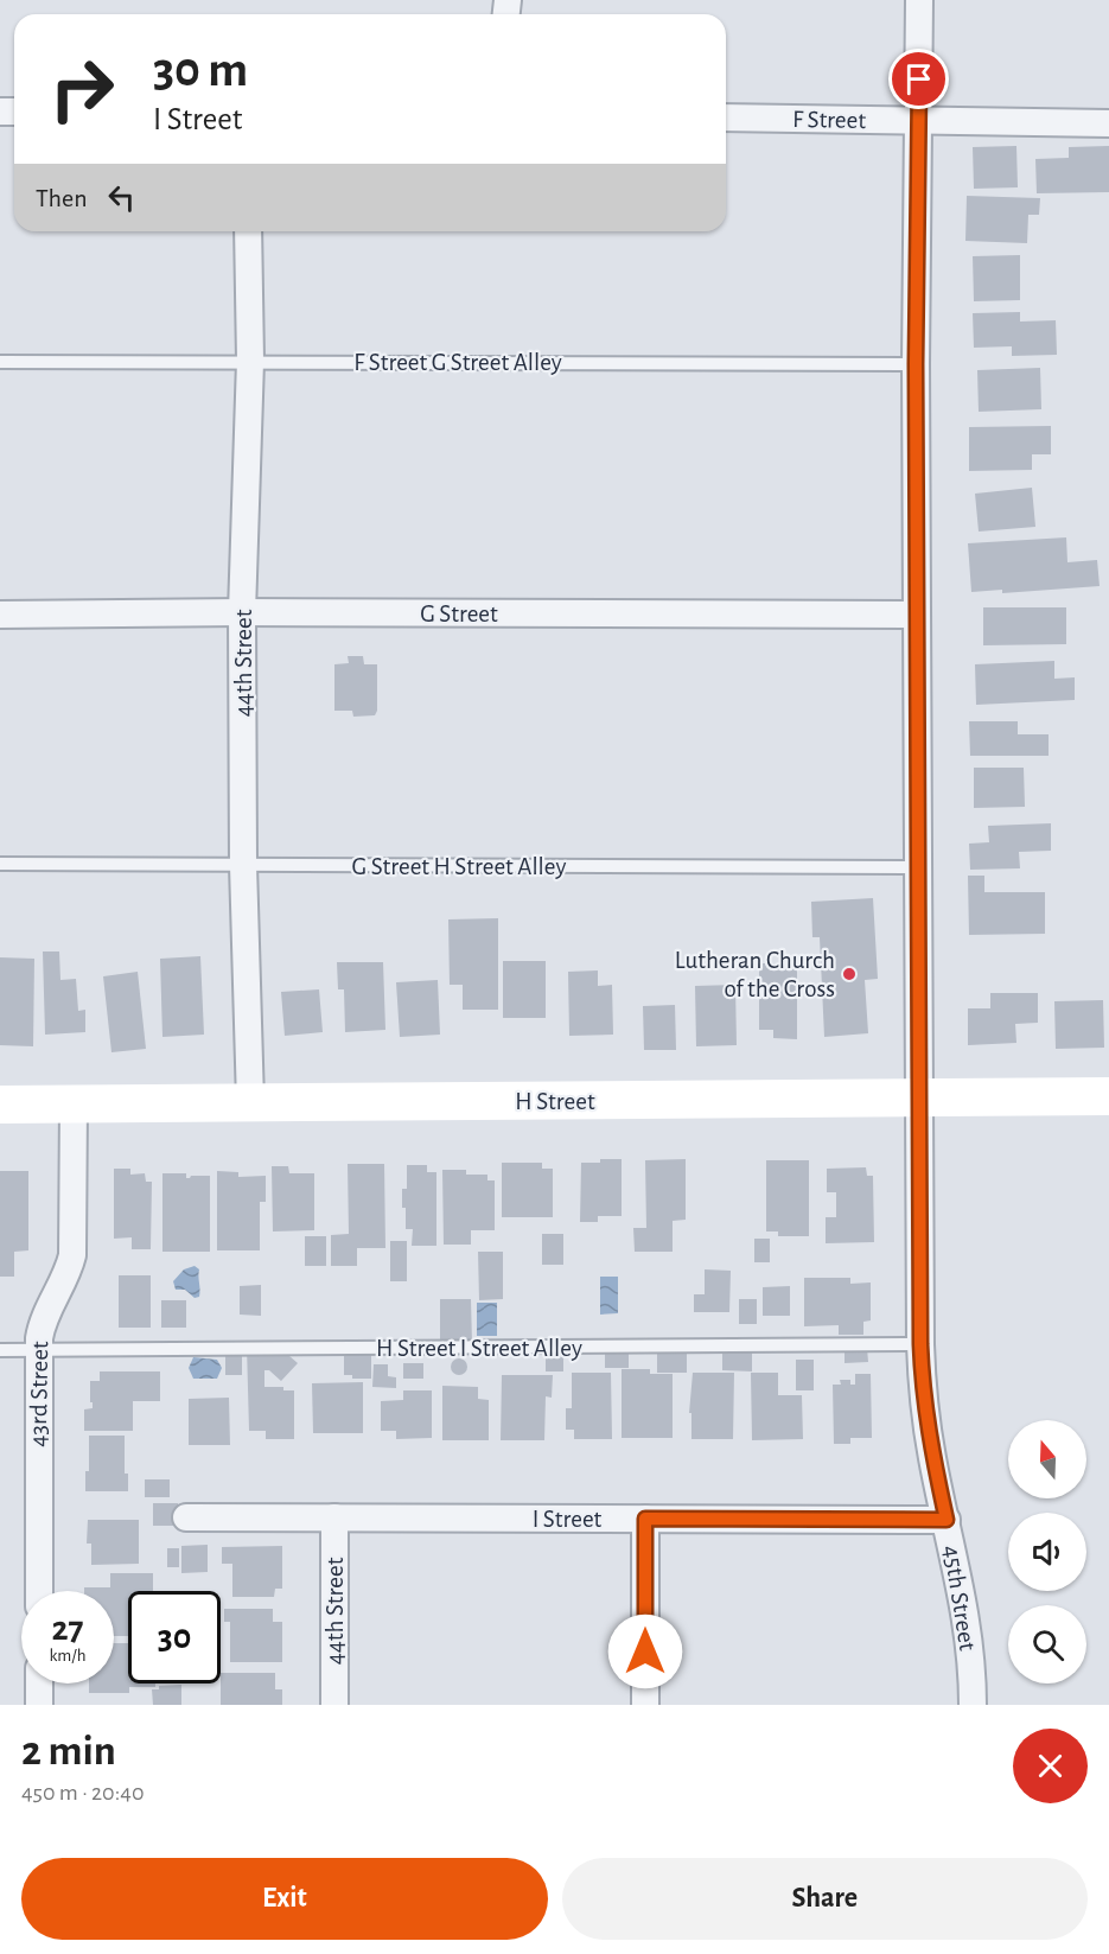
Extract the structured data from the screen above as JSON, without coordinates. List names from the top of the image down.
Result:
{
  "streets": {
    "main road": ["H Street"],
    "street": [
      "F Street",
      "G Street",
      "44th Street",
      "43rd Street",
      "I Street",
      "45th Street"
    ],
    "lane": ["F Street G Street Alley", "G Street H Street Alley", "H Street I Street Alley"]
  },
  "crossings": [
    ["F Street", "45th Street"],
    ["F Street G Street Alley", "44th Street"],
    ["F Street G Street Alley", "45th Street"],
    ["G Street", "44th Street"],
    ["G Street", "45th Street"],
    ["44th Street", "G Street H Street Alley"],
    ["44th Street", "H Street"],
    ["44th Street", "I Street"],
    ["G Street H Street Alley", "45th Street"],
    ["H Street", "43rd Street"],
    ["H Street", "45th Street"],
    ["H Street I Street Alley", "43rd Street"],
    ["H Street I Street Alley", "45th Street"],
    ["I Street", "45th Street"]
  ],
  "places": ["Lutheran Church of the Cross"],
  "north": "top",
  "page": {
    "turn": ["30 m", "I Street"],
    "then": "Then",
    "speed": "27 km/h",
    "limit": "30",
    "heading": ["2 min", "450 m · 20:40"],
    "buttons": ["Exit", "Share"]
  }
}
